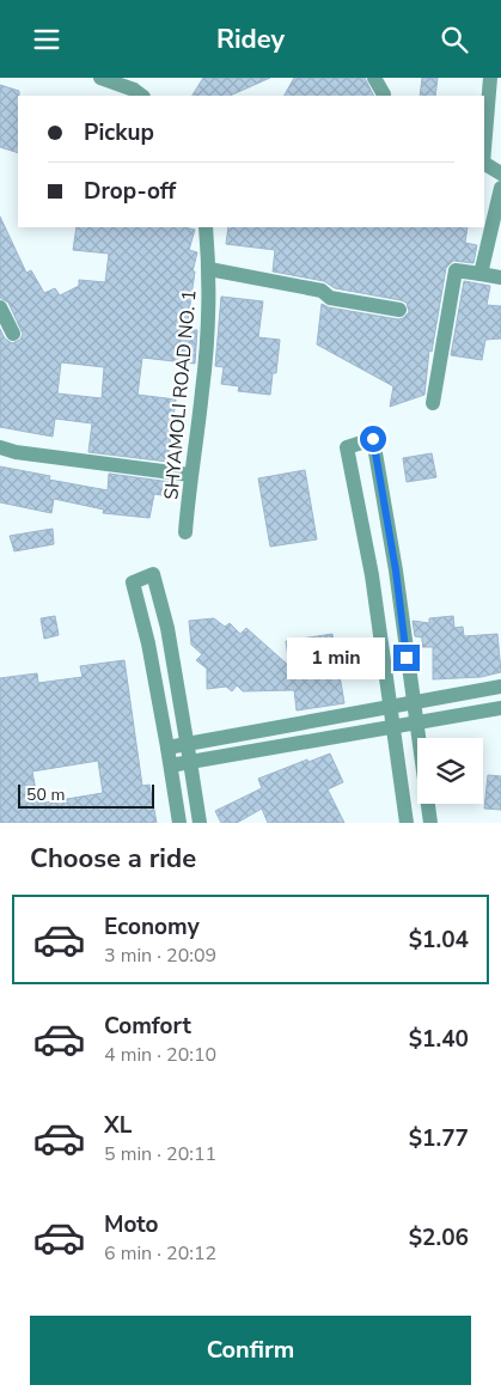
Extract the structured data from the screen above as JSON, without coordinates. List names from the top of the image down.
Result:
{
  "streets": {
    "street": ["SHYAMOLI ROAD NO. 1"]
  },
  "scale_bar": "50 m",
  "page": {
    "header": "Ridey",
    "banner": ["Pickup", "Drop-off"],
    "bubble": "1 min",
    "scale": "50 m",
    "heading": "Choose a ride",
    "list": [
      {
        "name": "Economy",
        "note": "3 min · 20:09",
        "value": "$1.04"
      },
      {
        "name": "Comfort",
        "note": "4 min · 20:10",
        "value": "$1.40"
      },
      {
        "name": "XL",
        "note": "5 min · 20:11",
        "value": "$1.77"
      },
      {
        "name": "Moto",
        "note": "6 min · 20:12",
        "value": "$2.06"
      }
    ],
    "buttons": "Confirm"
  }
}
